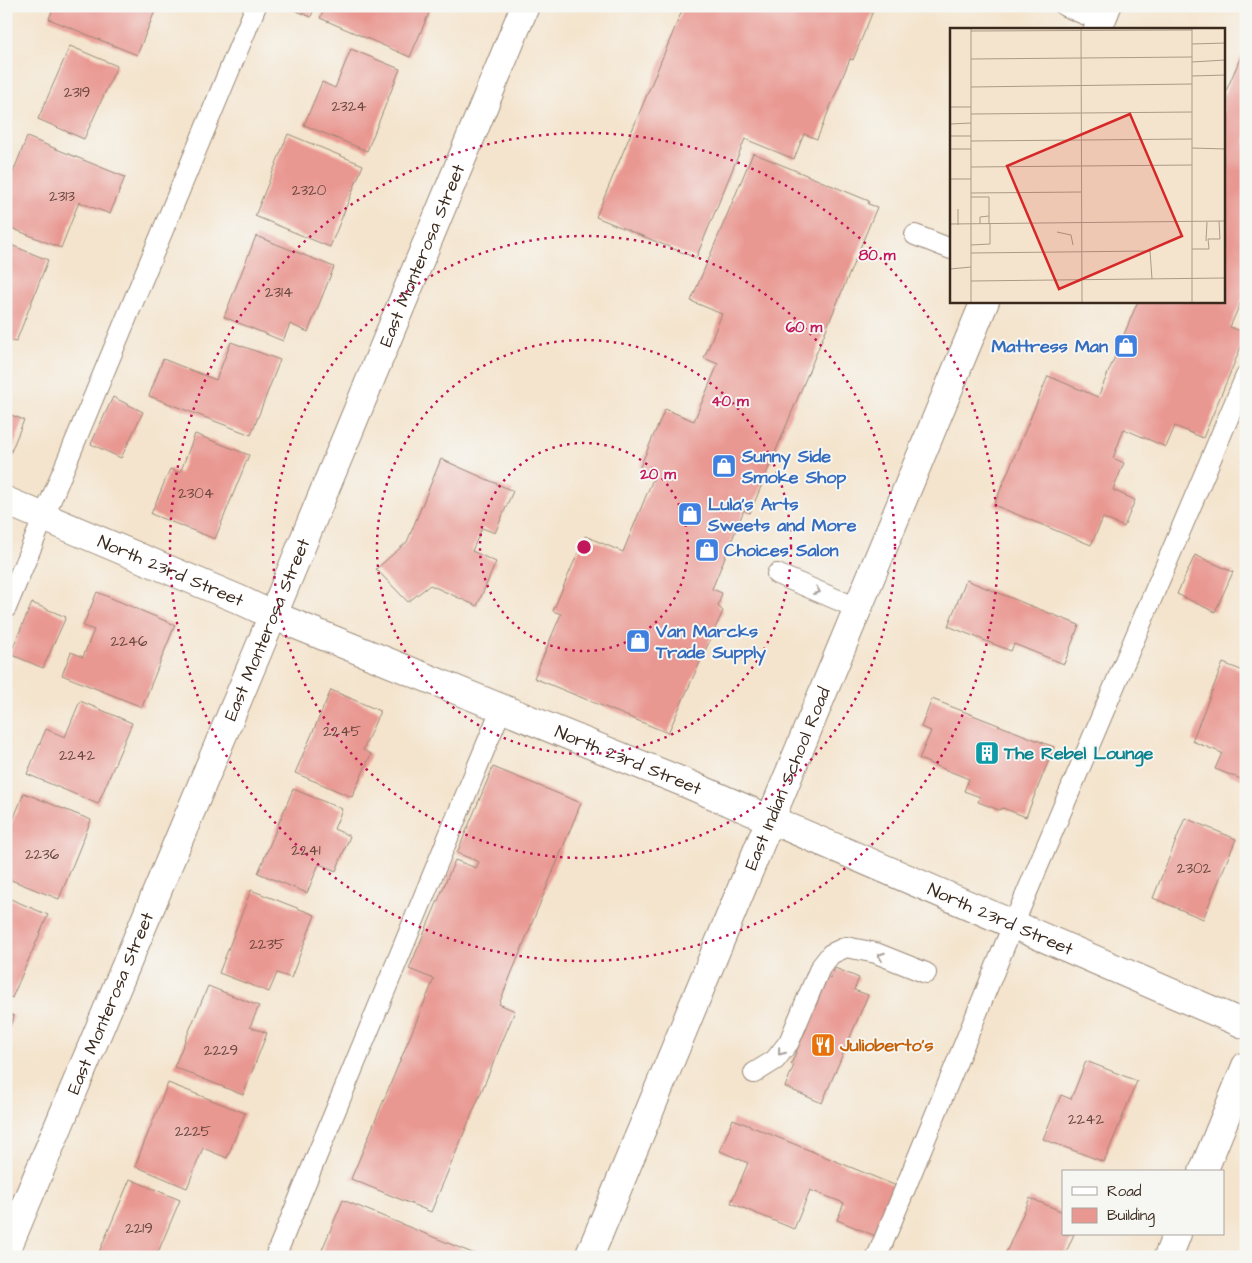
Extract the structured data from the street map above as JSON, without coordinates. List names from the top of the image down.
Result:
{
  "streets": {
    "street": ["East Monterosa Street", "North 23rd Street", "East Indian School Road"]
  },
  "crossings": [
    ["East Monterosa Street", "North 23rd Street"],
    ["North 23rd Street", "East Indian School Road"]
  ],
  "places": {
    "shop": [
      "Mattress Man",
      "Sunny Side Smoke Shop",
      "Lula’s Arts Sweets and More",
      "Choices Salon",
      "Van Marcks Trade Supply"
    ],
    "building": ["The Rebel Lounge"],
    "restaurant": ["Julioberto’s"]
  },
  "house_numbers": [
    "2319",
    "2324",
    "2320",
    "2313",
    "2314",
    "2304",
    "2246",
    "2245",
    "2242",
    "2241",
    "2236",
    "2302",
    "2235",
    "2229",
    "2242",
    "2225",
    "2219"
  ],
  "legend": ["Road", "Building"],
  "rings": [
    "80 m",
    "60 m",
    "40 m",
    "20 m"
  ]
}
